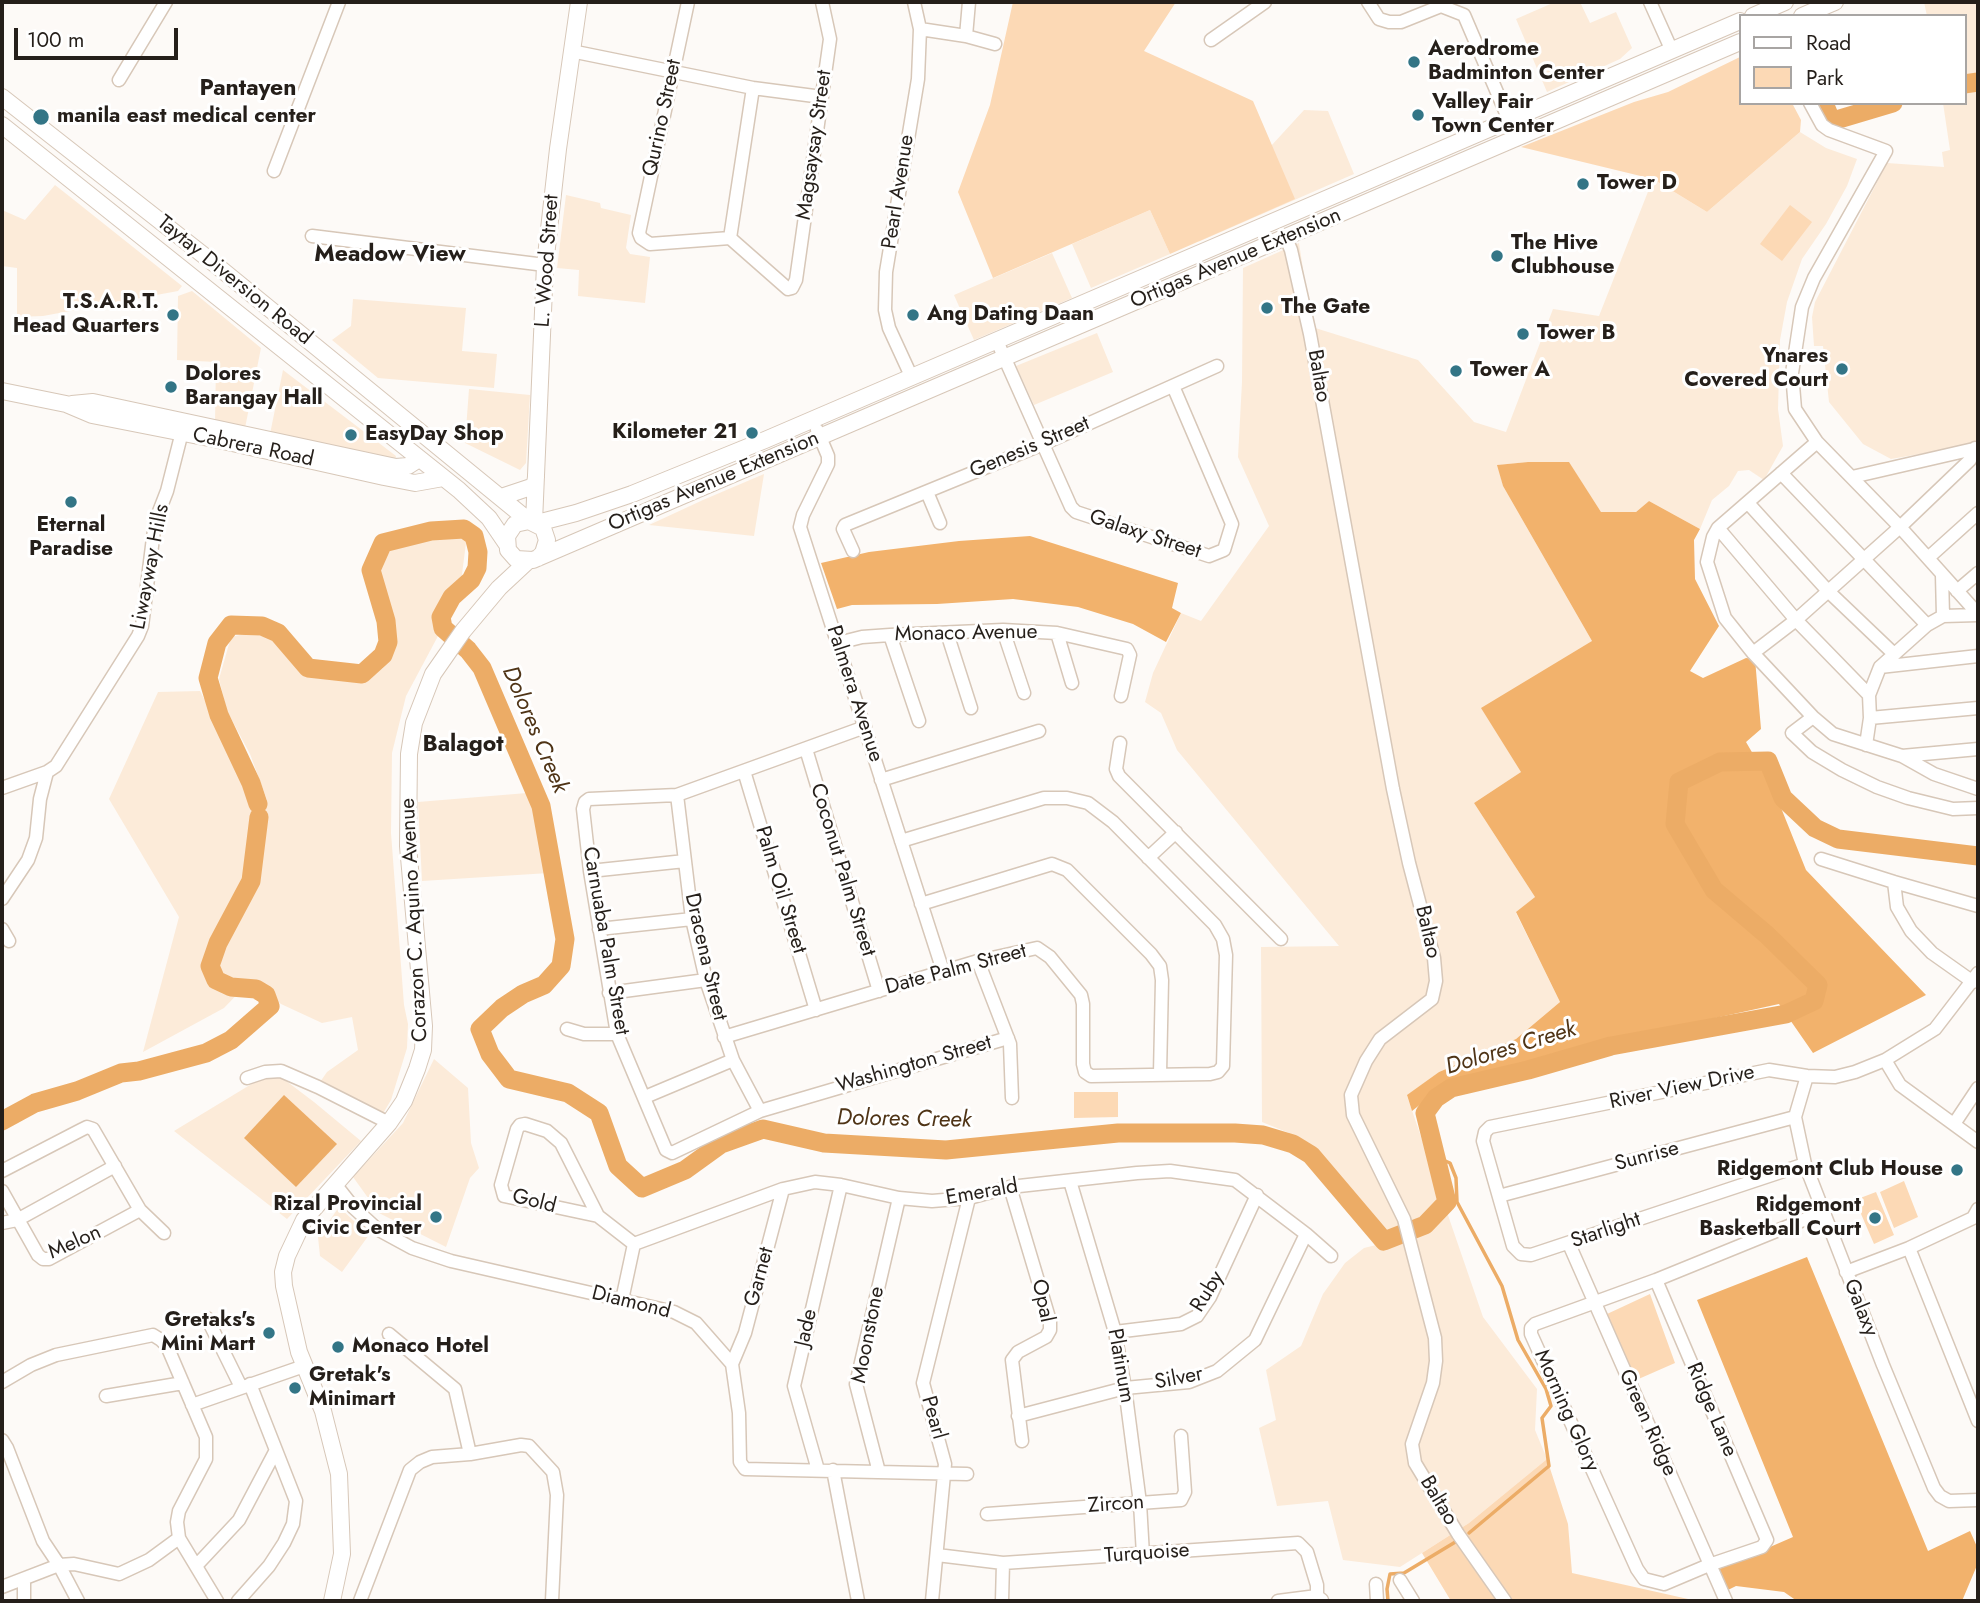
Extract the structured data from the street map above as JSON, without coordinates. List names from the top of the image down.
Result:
{
  "streets": {
    "main road": [
      "Ortigas Avenue Extension",
      "L. Wood Street",
      "Taytay Diversion Road",
      "Cabrera Road",
      "Corazon C. Aquino Avenue"
    ],
    "street": [
      "Qurino Street",
      "Magsaysay Street",
      "Pearl Avenue",
      "Baltao",
      "Genesis Street",
      "Galaxy Street",
      "Liwayway Hills",
      "Monaco Avenue",
      "Palmera Avenue",
      "Coconut Palm Street",
      "Palm Oil Street",
      "Carnuaba Palm Street",
      "Dracena Street",
      "Date Palm Street",
      "Washington Street",
      "River View Drive",
      "Sunrise",
      "Emerald",
      "Gold",
      "Starlight",
      "Melon",
      "Garnet",
      "Ruby",
      "Opal",
      "Diamond",
      "Galaxy",
      "Jade",
      "Moonstone",
      "Platinum",
      "Silver",
      "Ridge Lane",
      "Morning Glory",
      "Pearl",
      "Green Ridge",
      "Zircon",
      "Turquoise"
    ]
  },
  "crossings": [
    ["Qurino Street", "Magsaysay Street"],
    ["Pearl Avenue", "Ortigas Avenue Extension"],
    ["Ortigas Avenue Extension", "L. Wood Street"],
    ["Ortigas Avenue Extension", "Taytay Diversion Road"],
    ["Ortigas Avenue Extension", "Baltao"],
    ["Ortigas Avenue Extension", "Galaxy Street"],
    ["Ortigas Avenue Extension", "Palmera Avenue"],
    ["Ortigas Avenue Extension", "Corazon C. Aquino Avenue"],
    ["L. Wood Street", "Taytay Diversion Road"],
    ["L. Wood Street", "Corazon C. Aquino Avenue"],
    ["Taytay Diversion Road", "Cabrera Road"],
    ["Taytay Diversion Road", "Corazon C. Aquino Avenue"],
    ["Cabrera Road", "Liwayway Hills"],
    ["Genesis Street", "Galaxy Street"],
    ["Monaco Avenue", "Palmera Avenue"],
    ["Palmera Avenue", "Date Palm Street"],
    ["Coconut Palm Street", "Date Palm Street"],
    ["Palm Oil Street", "Date Palm Street"],
    ["Corazon C. Aquino Avenue", "Diamond"],
    ["Carnuaba Palm Street", "Dracena Street"],
    ["Carnuaba Palm Street", "Washington Street"],
    ["Dracena Street", "Date Palm Street"],
    ["Dracena Street", "Washington Street"],
    ["River View Drive", "Starlight"],
    ["River View Drive", "Galaxy"],
    ["Sunrise", "Starlight"],
    ["Sunrise", "Galaxy"],
    ["Emerald", "Gold"],
    ["Emerald", "Garnet"],
    ["Emerald", "Ruby"],
    ["Emerald", "Opal"],
    ["Emerald", "Jade"],
    ["Emerald", "Moonstone"],
    ["Emerald", "Platinum"],
    ["Emerald", "Silver"],
    ["Emerald", "Pearl"],
    ["Starlight", "Galaxy"],
    ["Starlight", "Green Ridge"],
    ["Garnet", "Diamond"],
    ["Ruby", "Platinum"],
    ["Opal", "Silver"],
    ["Galaxy", "Morning Glory"],
    ["Platinum", "Silver"],
    ["Platinum", "Zircon"],
    ["Platinum", "Turquoise"],
    ["Ridge Lane", "Morning Glory"],
    ["Morning Glory", "Green Ridge"],
    ["Pearl", "Turquoise"]
  ],
  "districts": ["Pantayen", "Meadow View", "Balagot"],
  "water": ["Dolores Creek"],
  "places": [
    "Aerodrome Badminton Center",
    "Valley Fair Town Center",
    "manila east medical center",
    "Tower D",
    "The Hive Clubhouse",
    "The Gate",
    "T.S.A.R.T. Head Quarters",
    "Ang Dating Daan",
    "Tower B",
    "Ynares Covered Court",
    "Tower A",
    "Dolores Barangay Hall",
    "Kilometer 21",
    "EasyDay Shop",
    "Eternal Paradise",
    "Ridgemont Club House",
    "Rizal Provincial Civic Center",
    "Ridgemont Basketball Court",
    "Gretaks's Mini Mart",
    "Monaco Hotel",
    "Gretak's Minimart"
  ],
  "legend": ["Road", "Park"],
  "scale_bar": "100 m"
}
